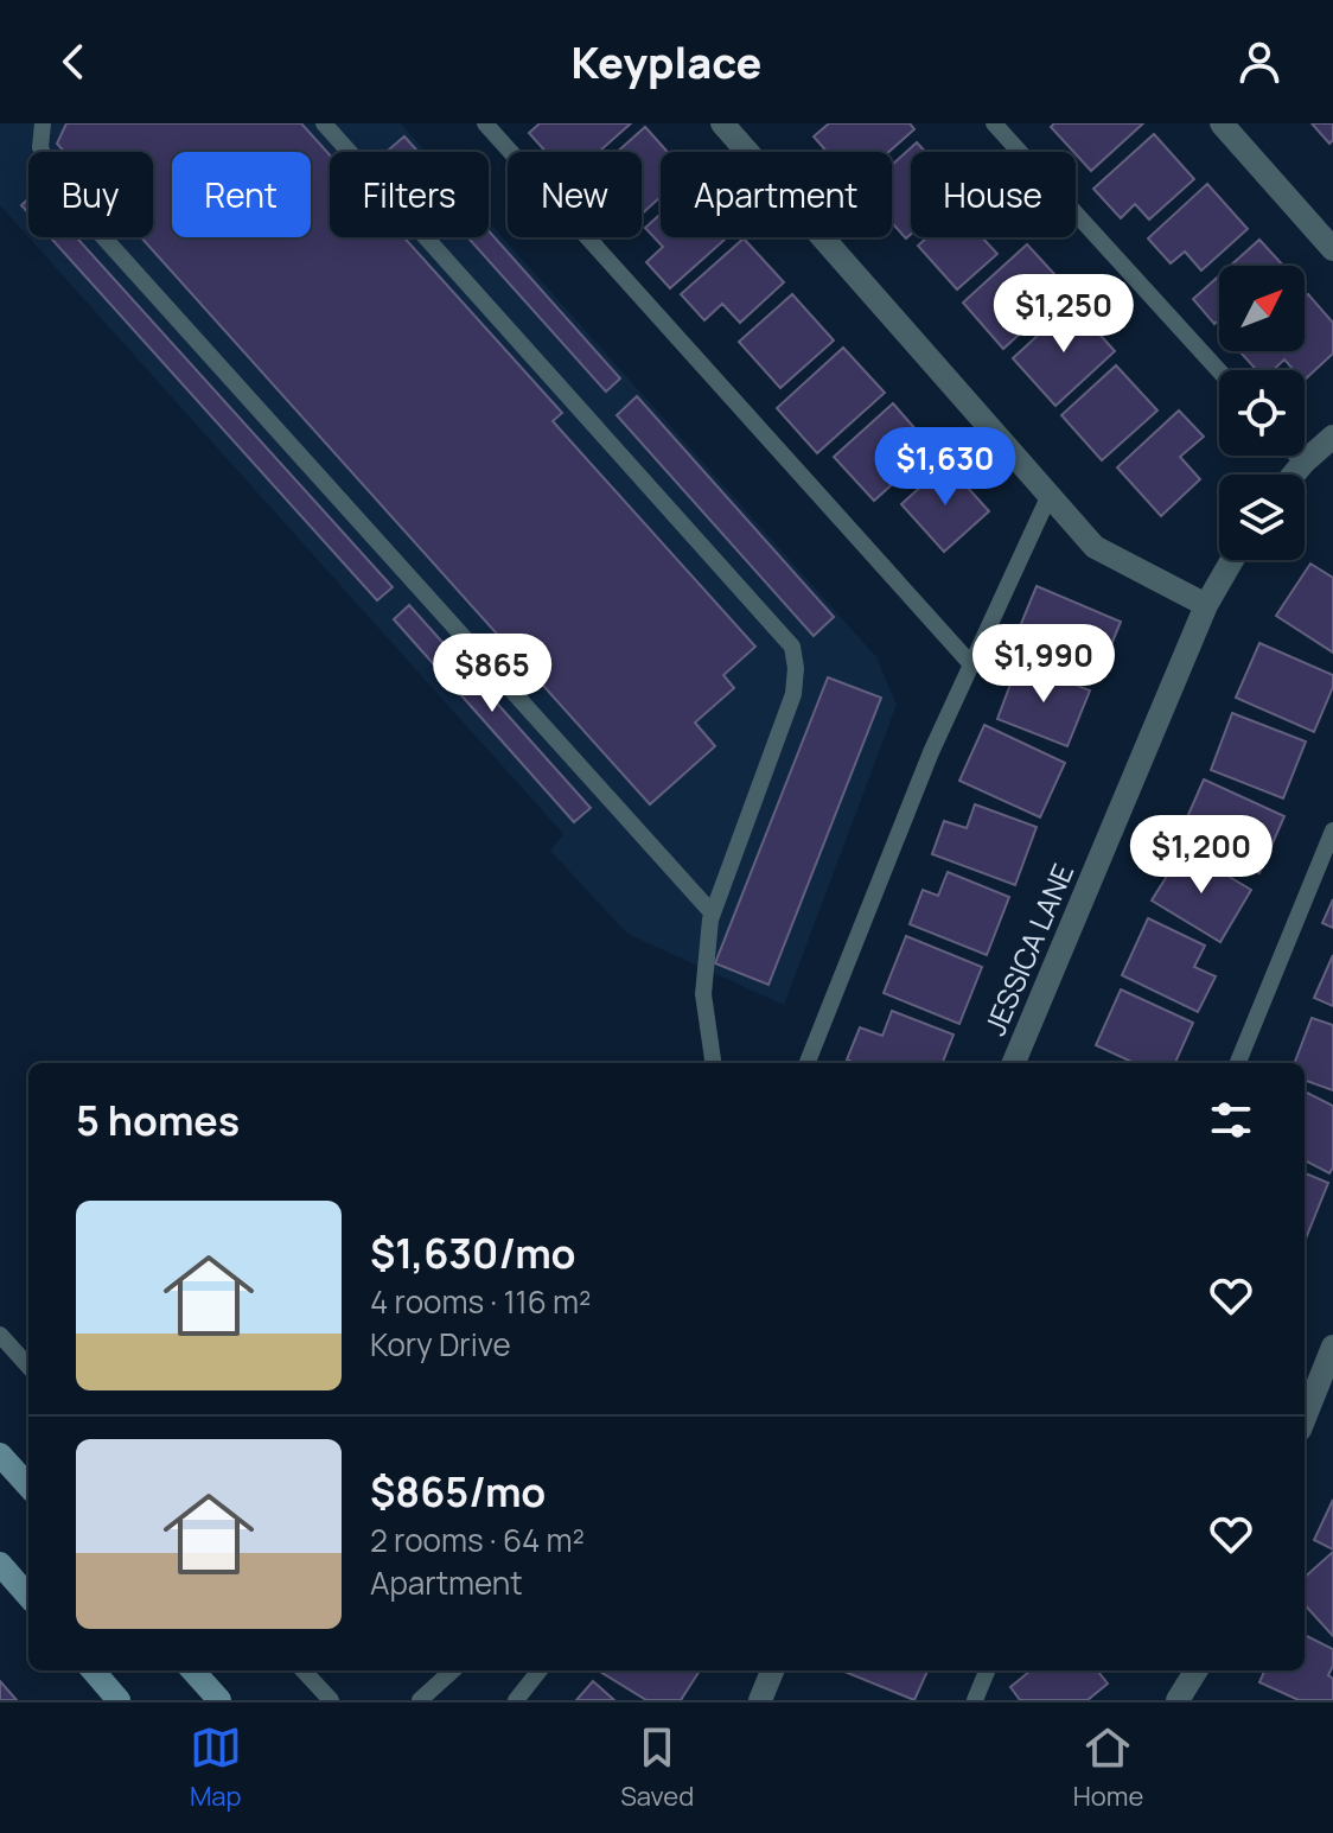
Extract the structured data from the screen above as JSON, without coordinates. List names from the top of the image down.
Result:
{
  "streets": {
    "street": ["JESSICA LANE"]
  },
  "north": "top right",
  "page": {
    "header": "Keyplace",
    "chip": [
      "Buy",
      "Rent",
      "Filters",
      "New",
      "Apartment",
      "House"
    ],
    "price": [
      "$1,250",
      "$1,630",
      "$1,990",
      "$865",
      "$1,200"
    ],
    "heading": "5 homes",
    "list": [
      {
        "name": "$1,630/mo",
        "note": "4 rooms · 116 m² · Kory Drive"
      },
      {
        "name": "$865/mo",
        "note": "2 rooms · 64 m² · Apartment"
      }
    ],
    "tabs": ["Map", "Saved", "Home"]
  }
}
